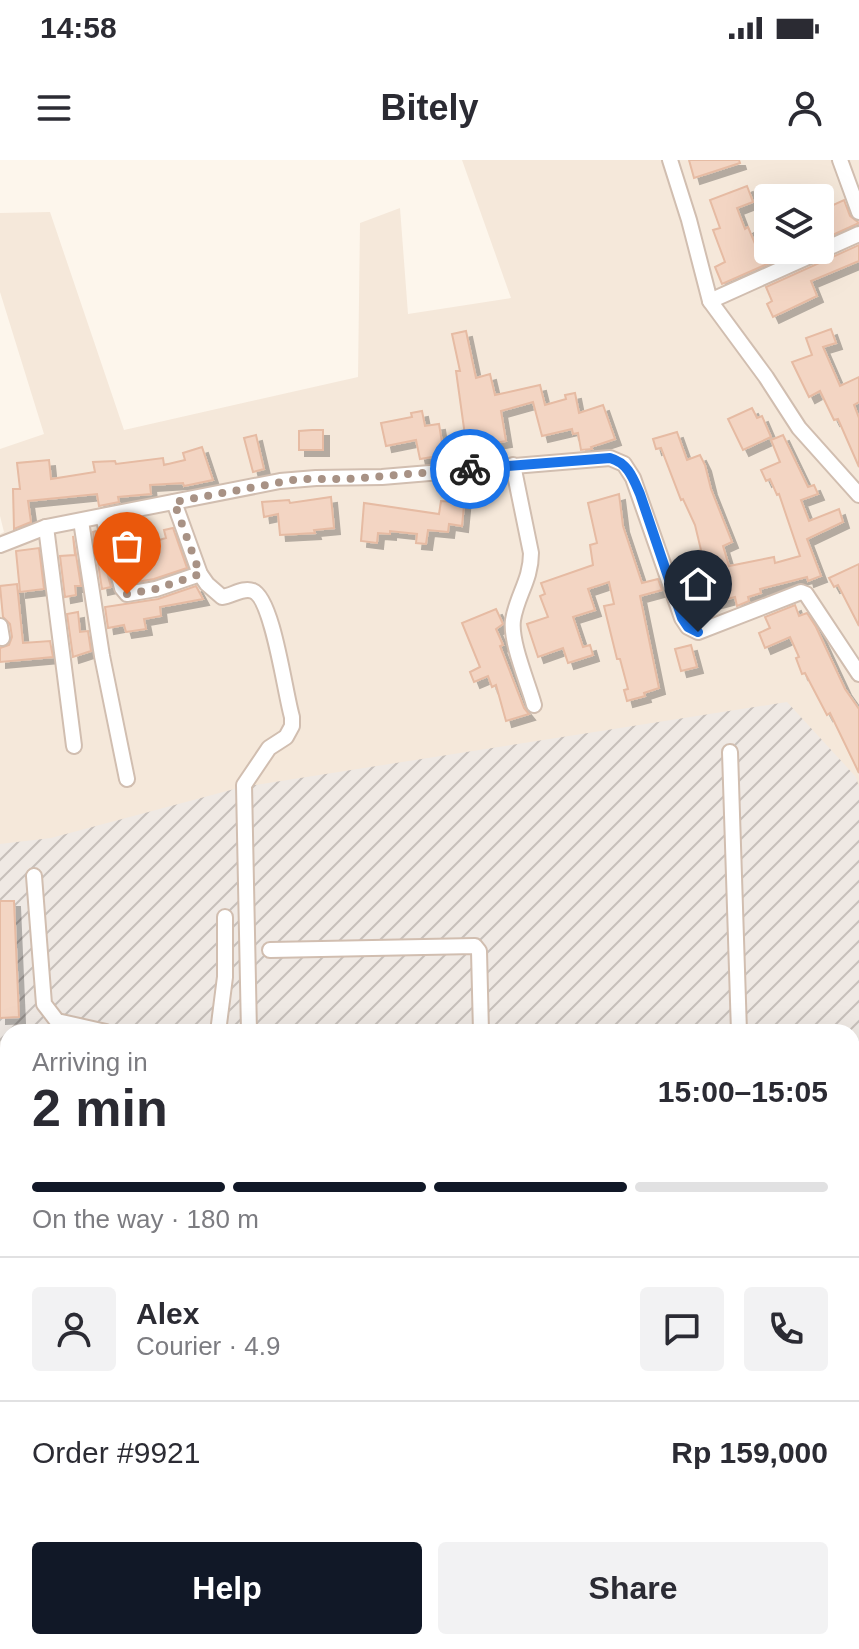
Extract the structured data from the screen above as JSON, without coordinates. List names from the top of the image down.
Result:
{
  "page": {
    "status": "14:58",
    "header": "Bitely",
    "heading": ["2 min", "Arriving in", "15:00–15:05"],
    "panel": [
      "Alex",
      "Courier · 4.9",
      "Order #9921",
      "Rp 159,000"
    ],
    "bar": "On the way · 180 m",
    "buttons": ["Help", "Share"]
  }
}
